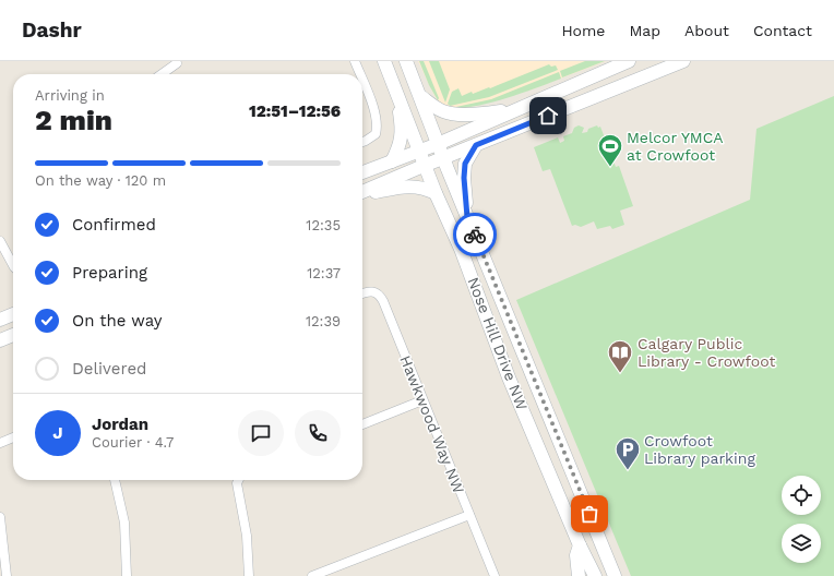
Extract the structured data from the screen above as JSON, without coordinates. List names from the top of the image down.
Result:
{
  "streets": {
    "main road": ["Nose Hill Drive NW"],
    "street": ["Hawkwood Way NW"]
  },
  "places": {
    "sports": ["Melcor YMCA at Crowfoot"],
    "library": ["Calgary Public Library - Crowfoot"],
    "parking": ["Crowfoot Library parking"]
  },
  "page": {
    "header": "Dashr",
    "nav": [
      "Home",
      "Map",
      "About",
      "Contact"
    ],
    "heading": ["2 min", "Arriving in", "12:51–12:56"],
    "panel": ["Jordan", "Courier · 4.7"],
    "bar": "On the way · 120 m",
    "list": [
      ["Confirmed", "12:35"],
      ["Preparing", "12:37"],
      ["On the way", "12:39"],
      "Delivered"
    ],
    "round": "J"
  }
}
